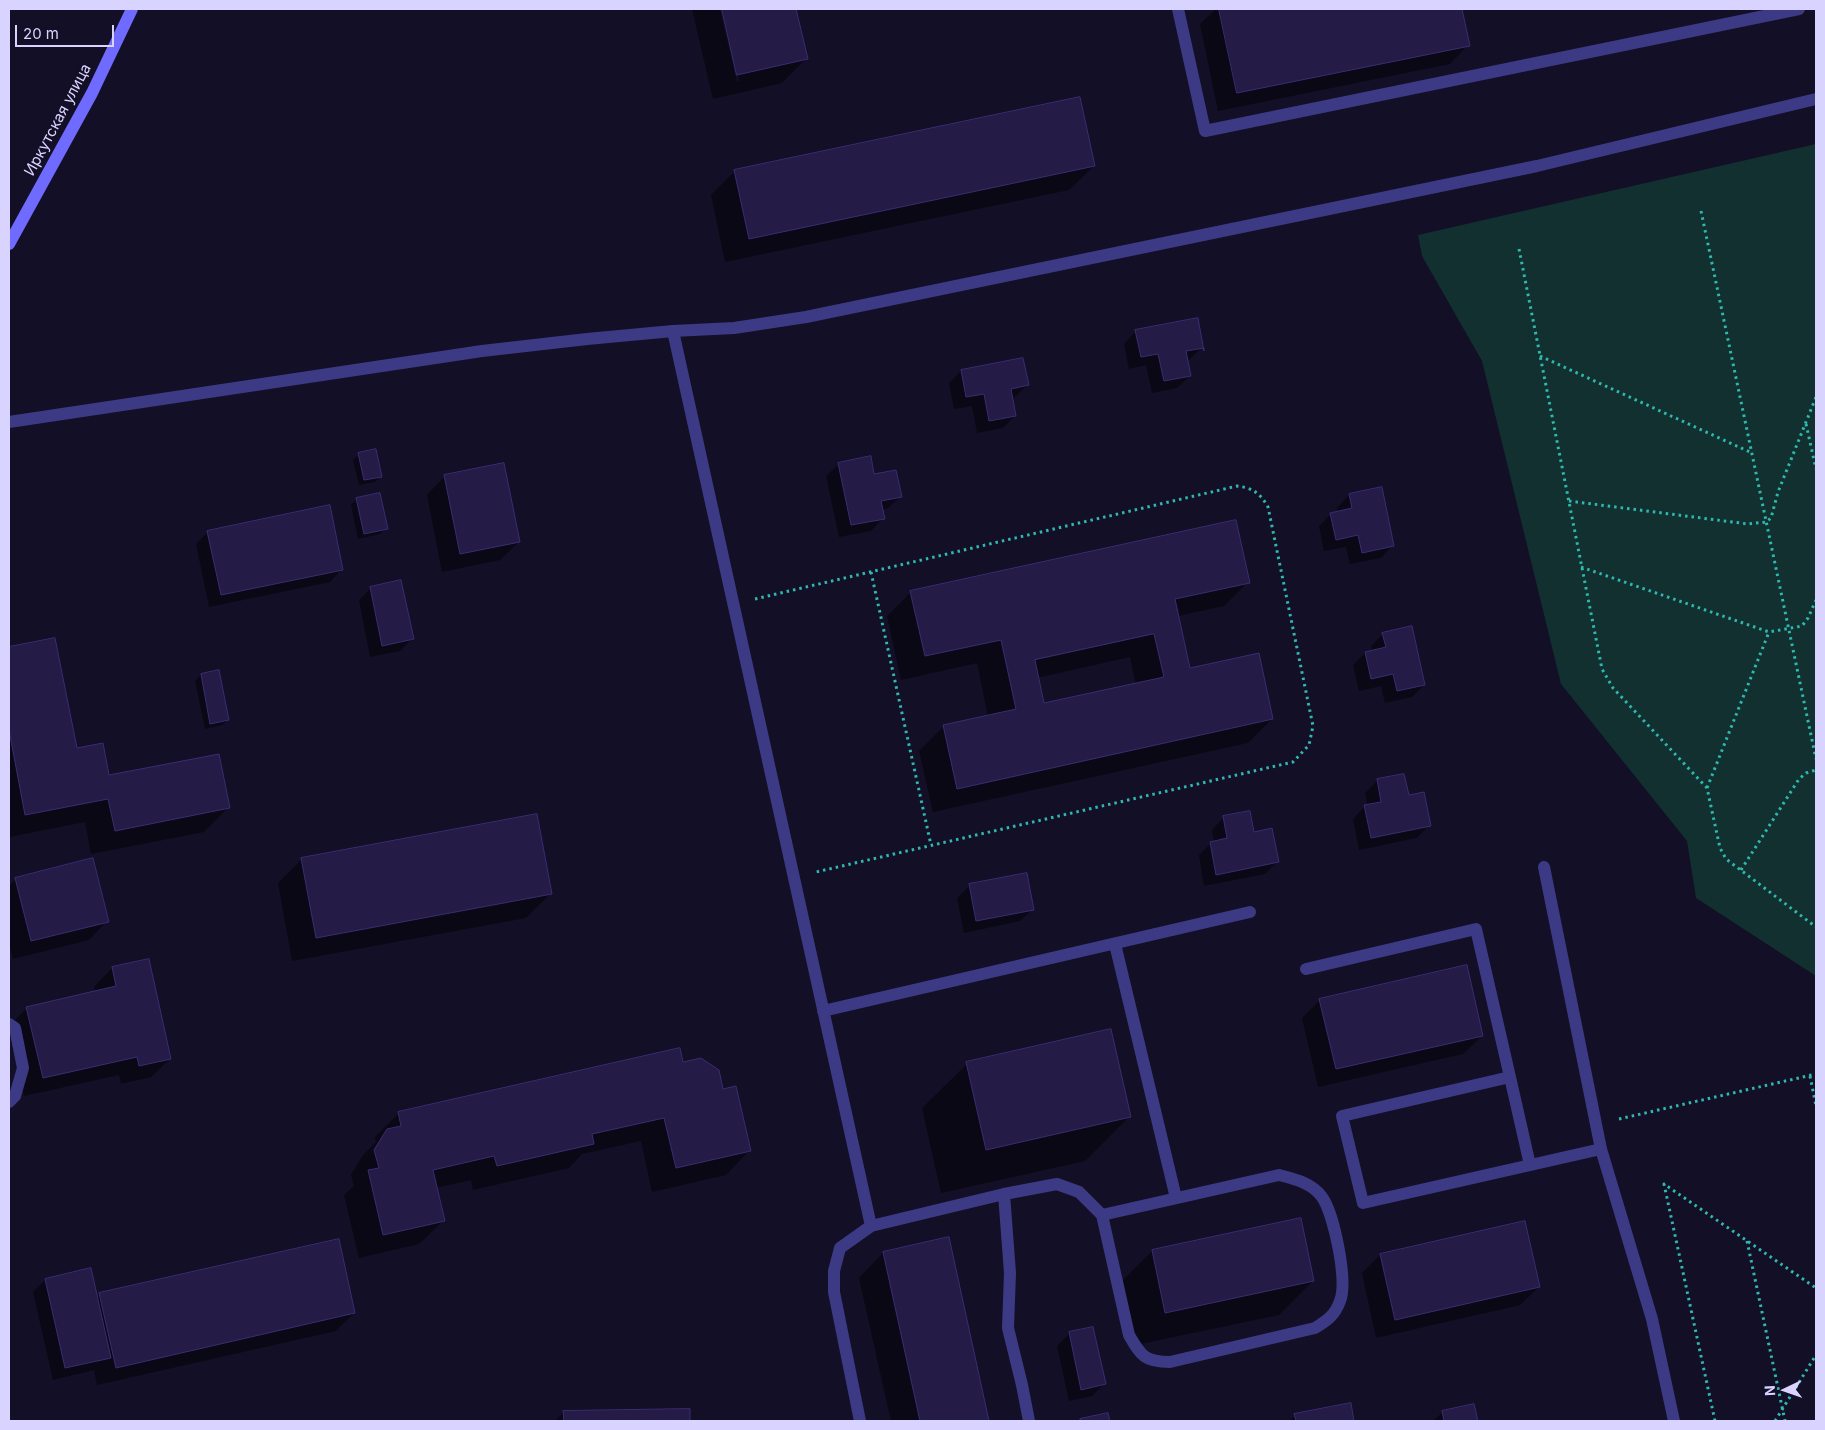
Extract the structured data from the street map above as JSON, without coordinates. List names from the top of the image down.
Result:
{
  "streets": {
    "street": ["Иркутская улица"]
  },
  "scale_bar": "20 m",
  "north": "left"
}
